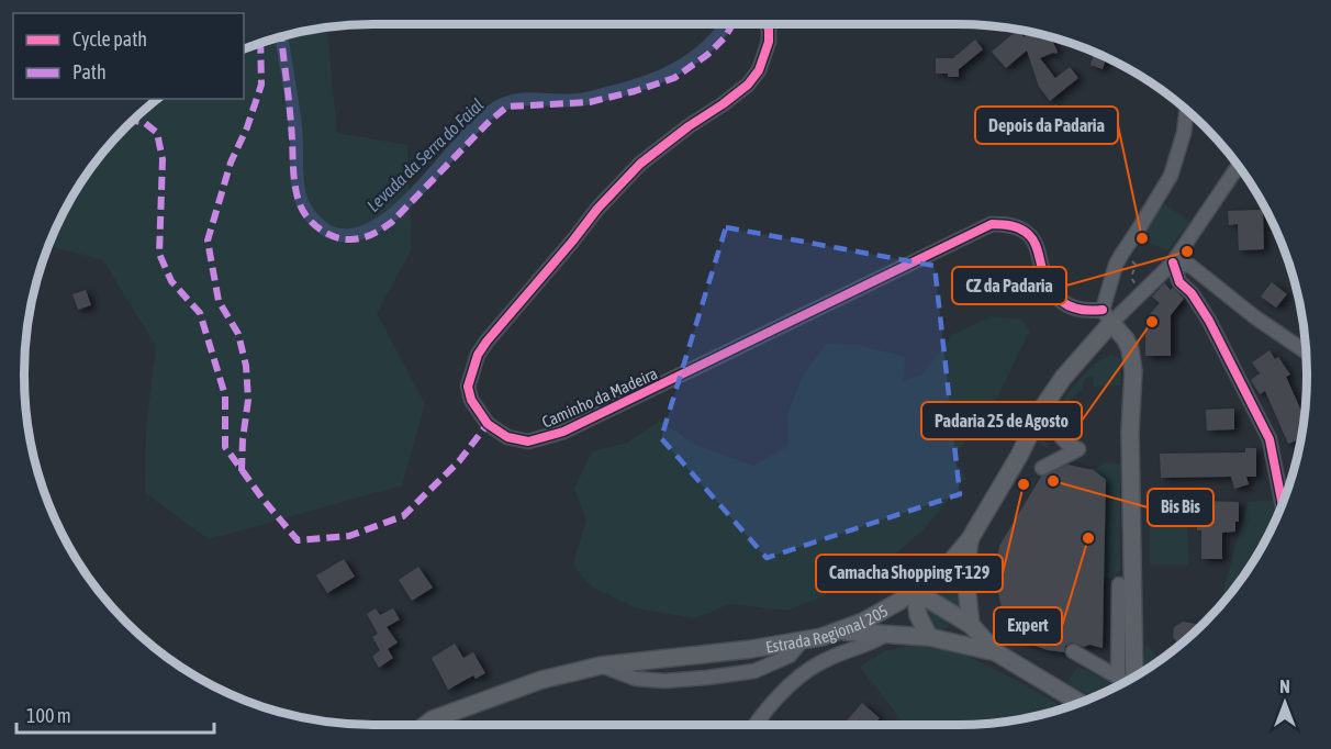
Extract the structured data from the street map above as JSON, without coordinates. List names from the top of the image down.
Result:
{
  "streets": {
    "main road": ["Estrada Regional 205"],
    "street": ["Caminho da Madeira"]
  },
  "crossings": [
    ["Caminho da Madeira", "Estrada Regional 205"]
  ],
  "water": ["Levada da Serra do Faial"],
  "places": [
    "Depois da Padaria",
    "CZ da Padaria",
    "Padaria 25 de Agosto",
    "Bis Bis",
    "Camacha Shopping T-129",
    "Expert"
  ],
  "legend": ["Cycle path", "Path"],
  "scale_bar": "100 m",
  "north": "top"
}
